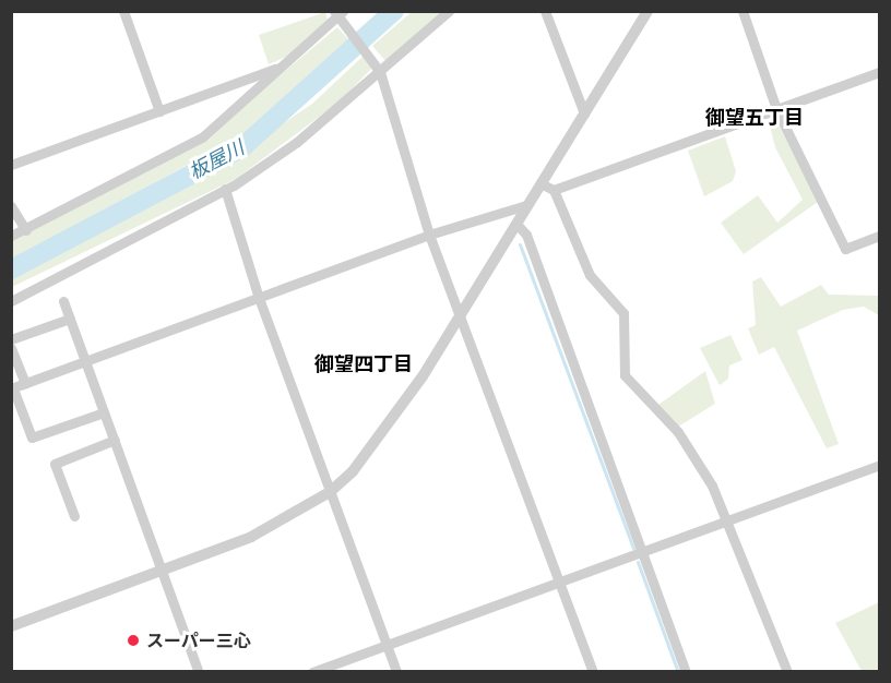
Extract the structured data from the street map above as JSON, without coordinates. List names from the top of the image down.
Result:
{
  "districts": ["御望五丁目", "御望四丁目"],
  "water": ["板屋川"],
  "places": ["スーパー三心"]
}
